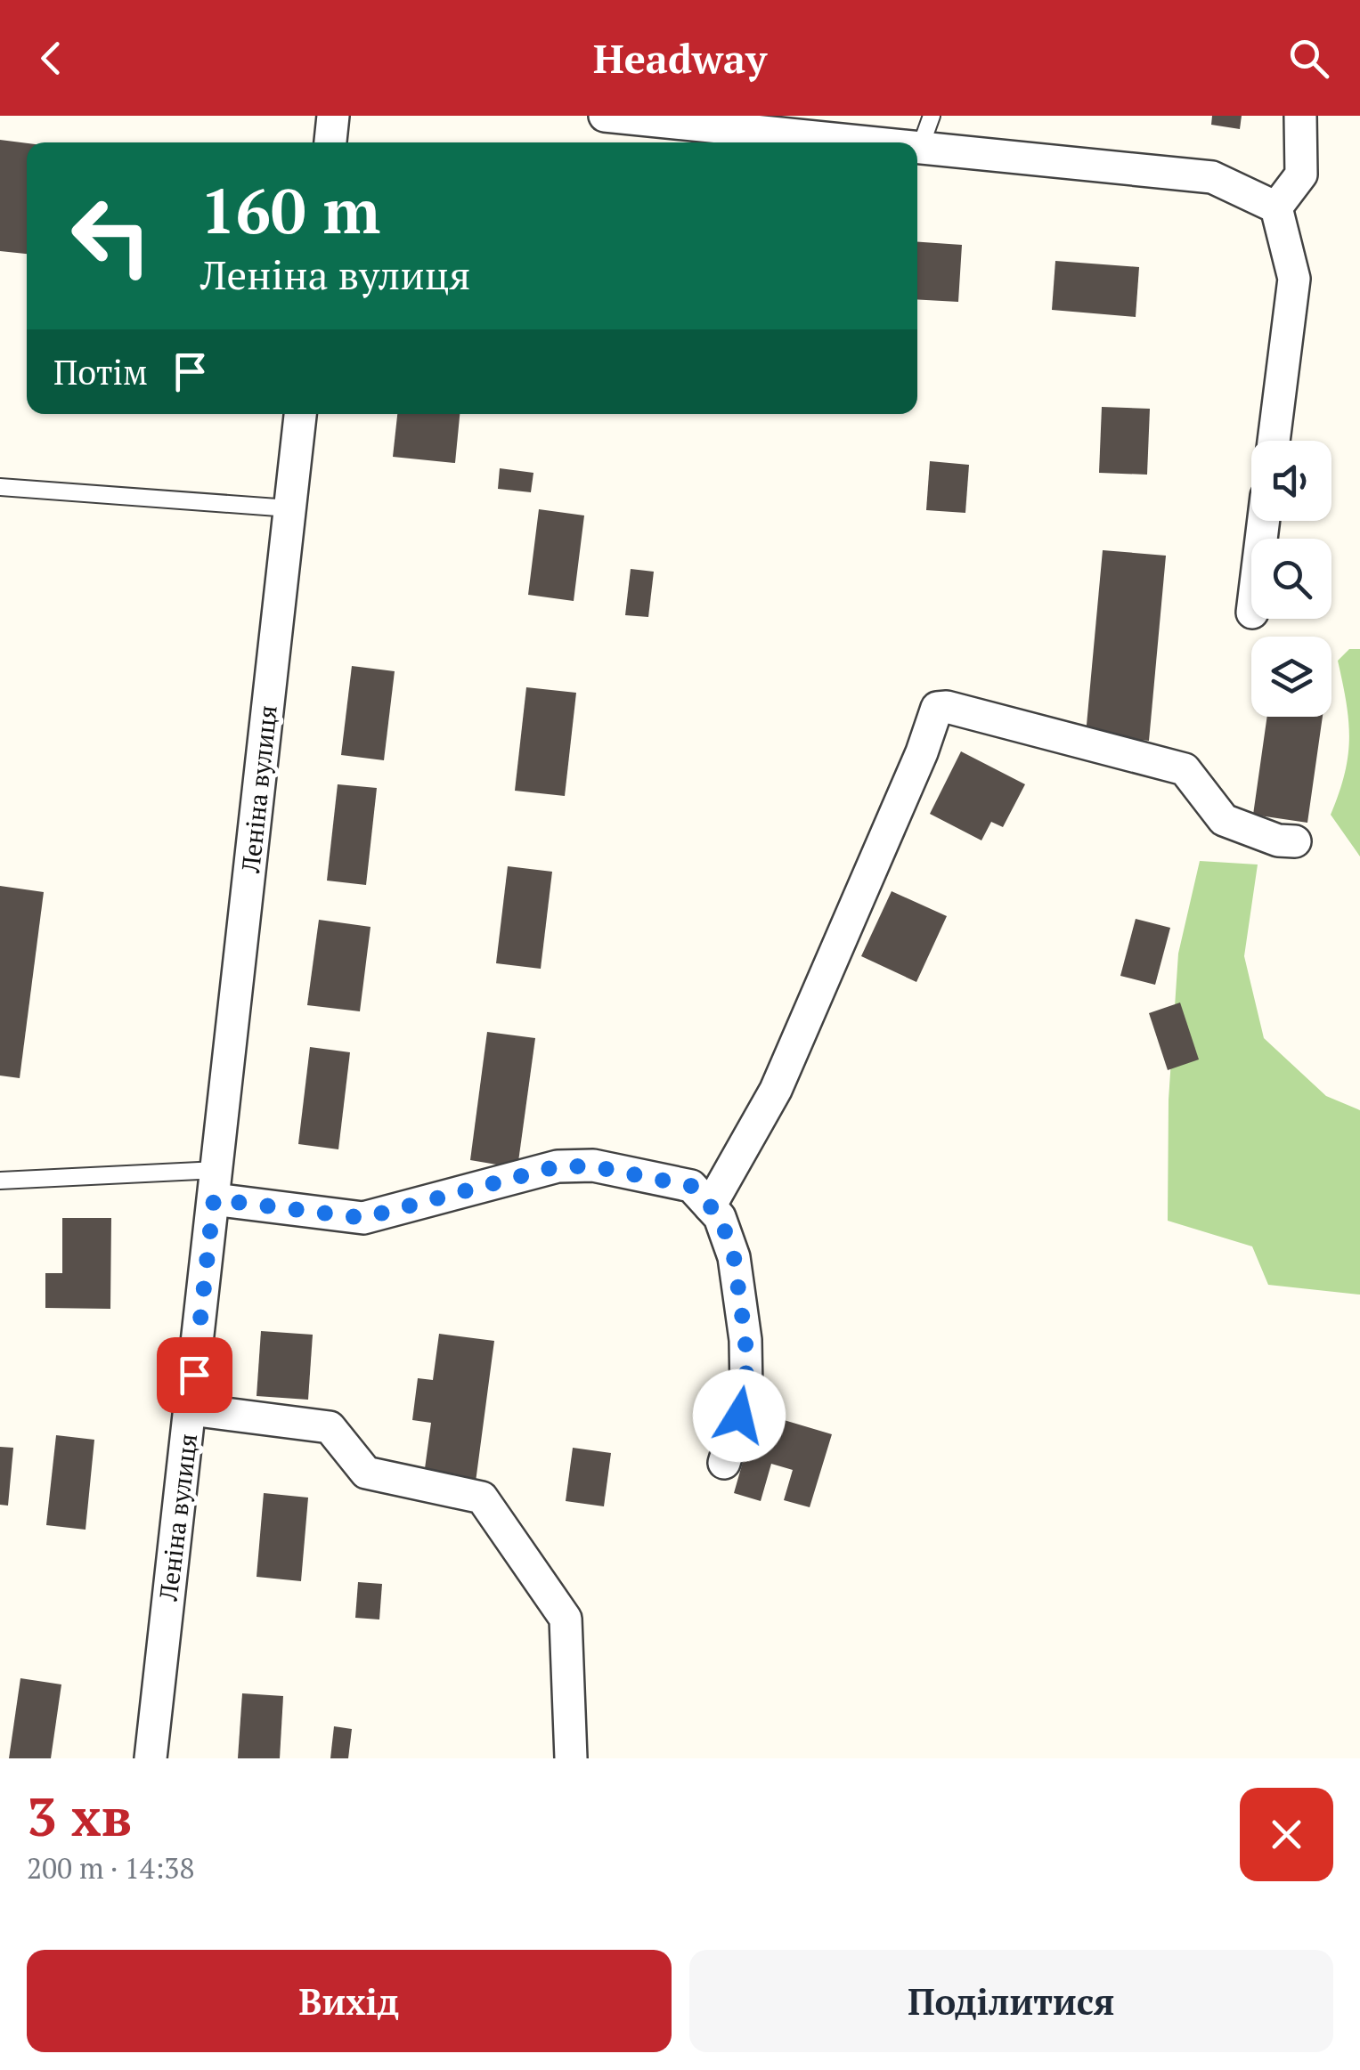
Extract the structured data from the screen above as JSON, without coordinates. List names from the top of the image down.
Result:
{
  "streets": {
    "street": ["Леніна вулиця"]
  },
  "page": {
    "header": "Headway",
    "turn": ["160 m", "Леніна вулиця"],
    "then": "Потім",
    "heading": ["3 хв", "200 m · 14:38"],
    "buttons": ["Вихід", "Поділитися"]
  }
}
